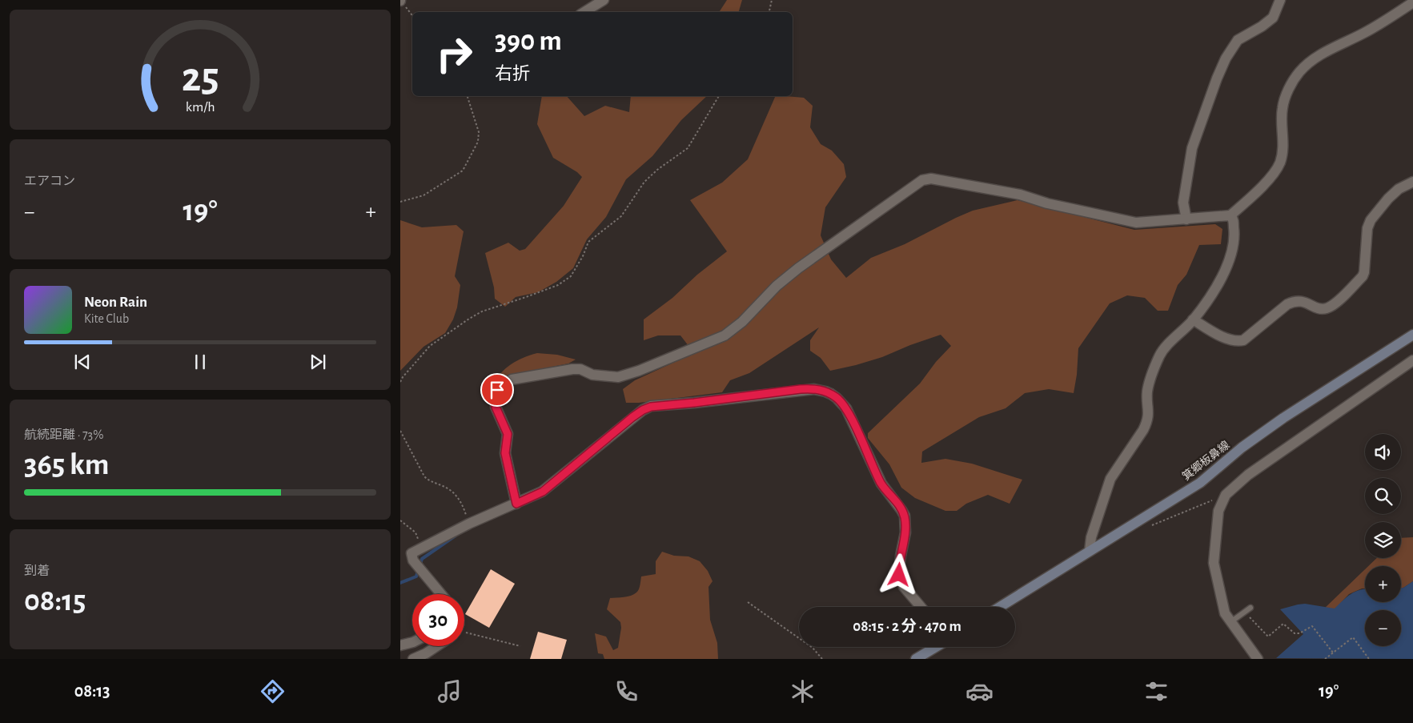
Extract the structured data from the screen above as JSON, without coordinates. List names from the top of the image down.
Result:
{
  "streets": {
    "main road": ["箕郷板鼻線"]
  },
  "page": {
    "turn": ["390 m", "右折"],
    "tile": [
      "エアコン",
      ["航続距離 · 73%", "365 km"],
      ["到着", "08:15"]
    ],
    "heat": ["−", "19°", "+"],
    "song": ["Neon Rain", "Kite Club"],
    "map_buttons": ["+", "−"],
    "limit": "30",
    "trip": "08:15 · 2 分 · 470 m",
    "tabs": ["08:13", "19°"],
    "gauge": ["25", "km/h"]
  }
}
